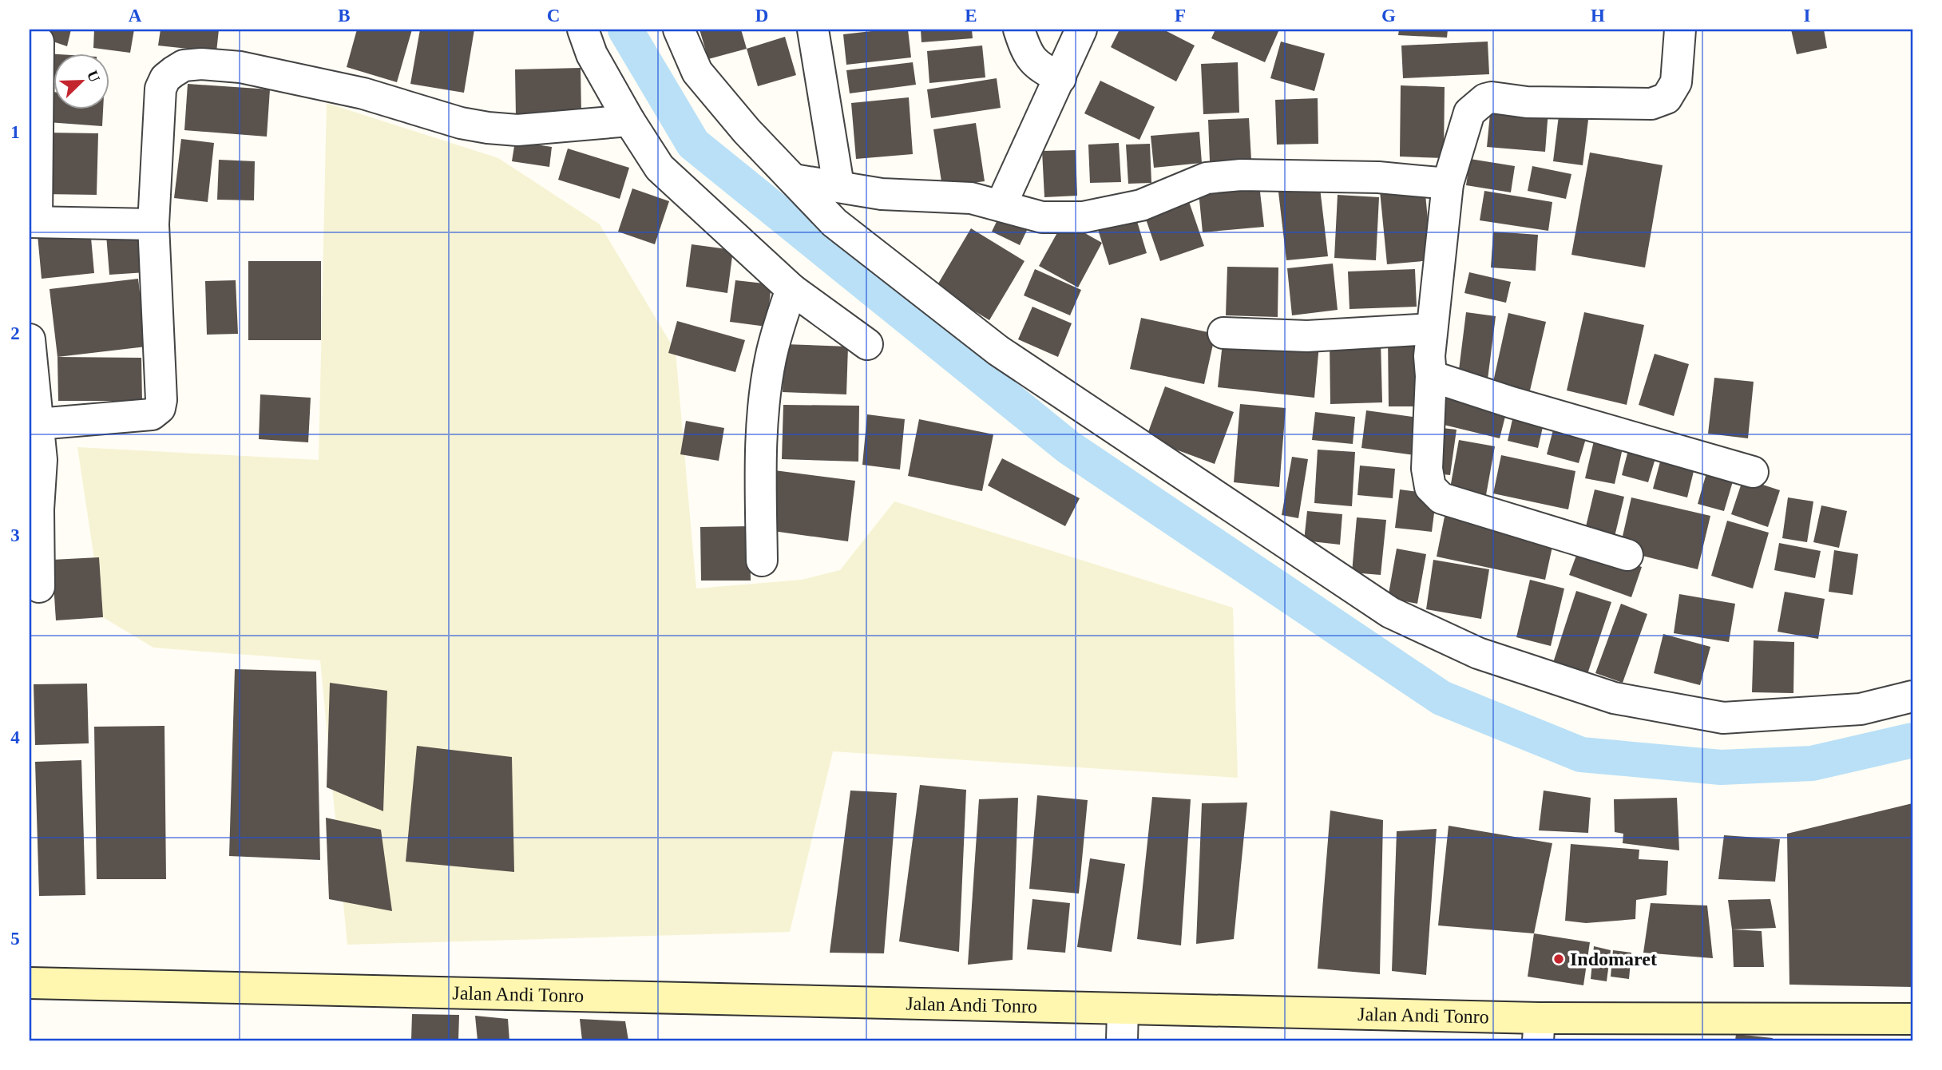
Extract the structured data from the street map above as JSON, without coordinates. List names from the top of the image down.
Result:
{
  "streets": {
    "street": ["Jalan Andi Tonro"]
  },
  "places": ["Indomaret"],
  "north": "top right",
  "grid": {
    "columns": [
      "A",
      "B",
      "C",
      "D",
      "E",
      "F",
      "G",
      "H",
      "I"
    ],
    "rows": [
      "1",
      "2",
      "3",
      "4",
      "5"
    ]
  }
}
